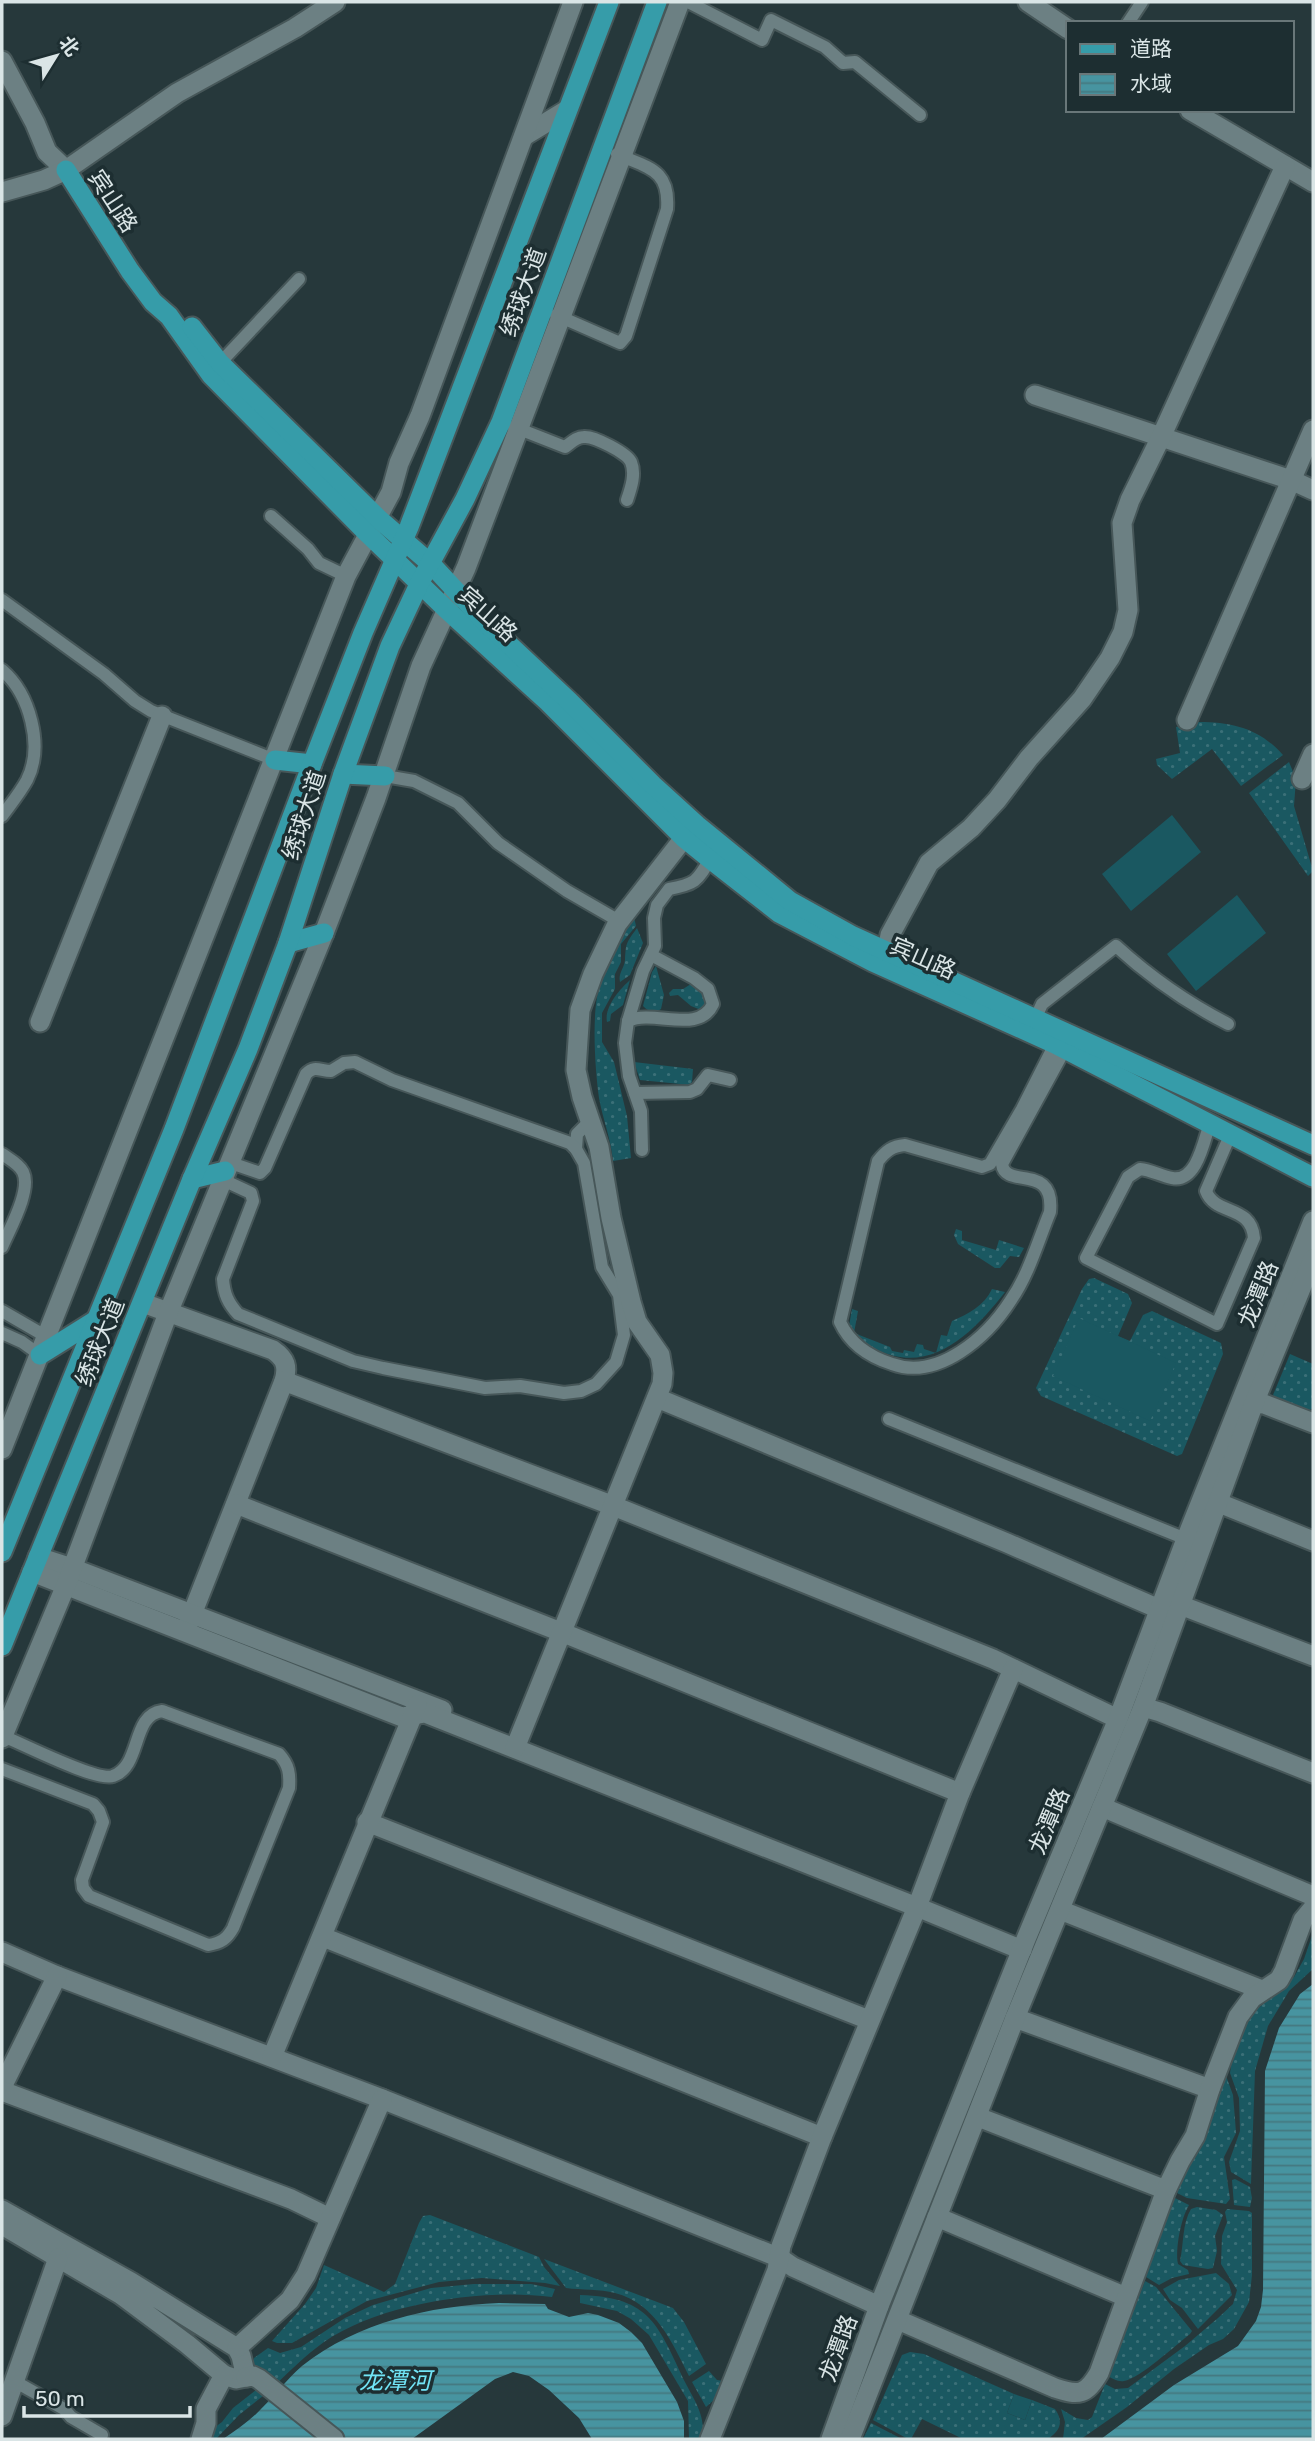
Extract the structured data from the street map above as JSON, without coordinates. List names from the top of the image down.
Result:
{
  "streets": {
    "main road": ["宾山路", "绣球大道"],
    "street": ["龙潭路"]
  },
  "crossings": [
    ["宾山路", "绣球大道"]
  ],
  "water": ["龙潭河"],
  "legend": ["道路", "水域"],
  "scale_bar": "50 m",
  "north": "top right"
}
